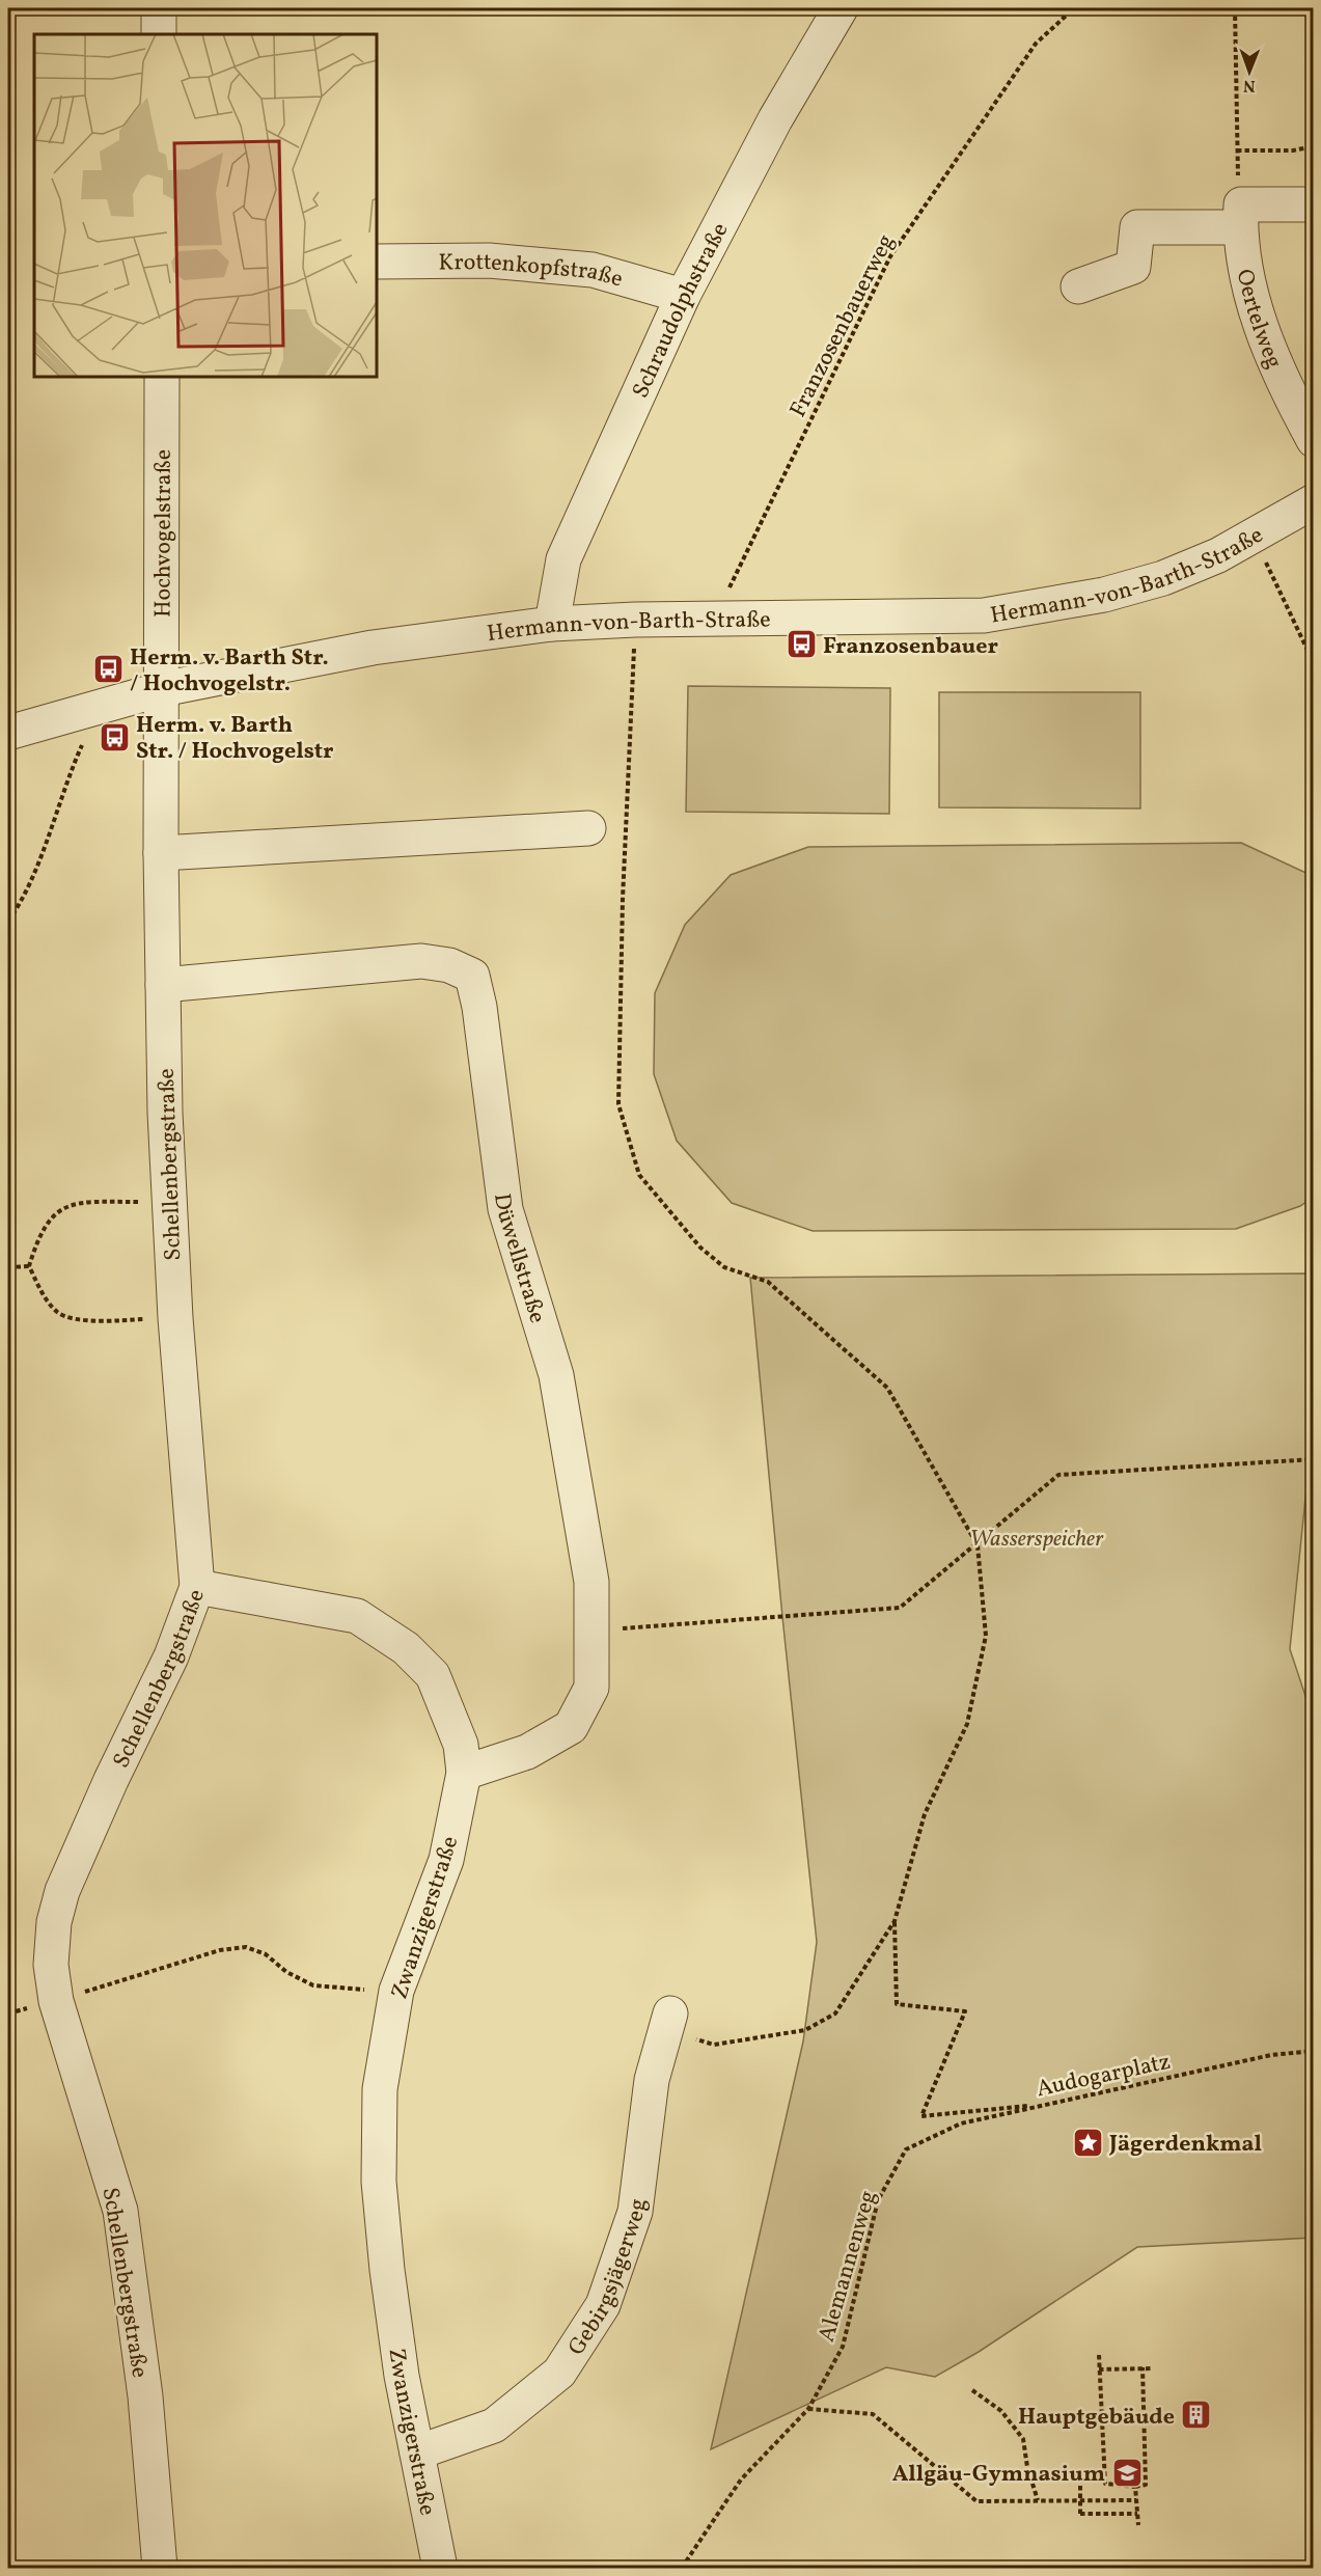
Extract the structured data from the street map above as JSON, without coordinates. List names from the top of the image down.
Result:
{
  "streets": {
    "street": [
      "Krottenkopfstraße",
      "Schraudolphstraße",
      "Oertelweg",
      "Hochvogelstraße",
      "Hermann-von-Barth-Straße",
      "Schellenbergstraße",
      "Düwellstraße",
      "Zwanzigerstraße",
      "Gebirgsjägerweg"
    ],
    "path": ["Franzosenbauerweg", "Audogarplatz", "Alemannenweg"]
  },
  "crossings": [
    ["Krottenkopfstraße", "Schraudolphstraße"],
    ["Schraudolphstraße", "Hermann-von-Barth-Straße"],
    ["Franzosenbauerweg", "Hermann-von-Barth-Straße"],
    ["Hochvogelstraße", "Hermann-von-Barth-Straße"],
    ["Hochvogelstraße", "Schellenbergstraße"],
    ["Hermann-von-Barth-Straße", "Schellenbergstraße"],
    ["Schellenbergstraße", "Düwellstraße"],
    ["Schellenbergstraße", "Zwanzigerstraße"],
    ["Düwellstraße", "Zwanzigerstraße"],
    ["Zwanzigerstraße", "Gebirgsjägerweg"],
    ["Audogarplatz", "Alemannenweg"]
  ],
  "parks": ["Wasserspeicher"],
  "places": {
    "bus stop": ["Franzosenbauer", "Herm. v. Barth Str. / Hochvogelstr.", "Herm. v. Barth Str. / Hochvogelstr"],
    "place": ["Jägerdenkmal"],
    "building": ["Hauptgebäude"],
    "school or university": ["Allgäu-Gymnasium"]
  },
  "north": "bottom"
}
